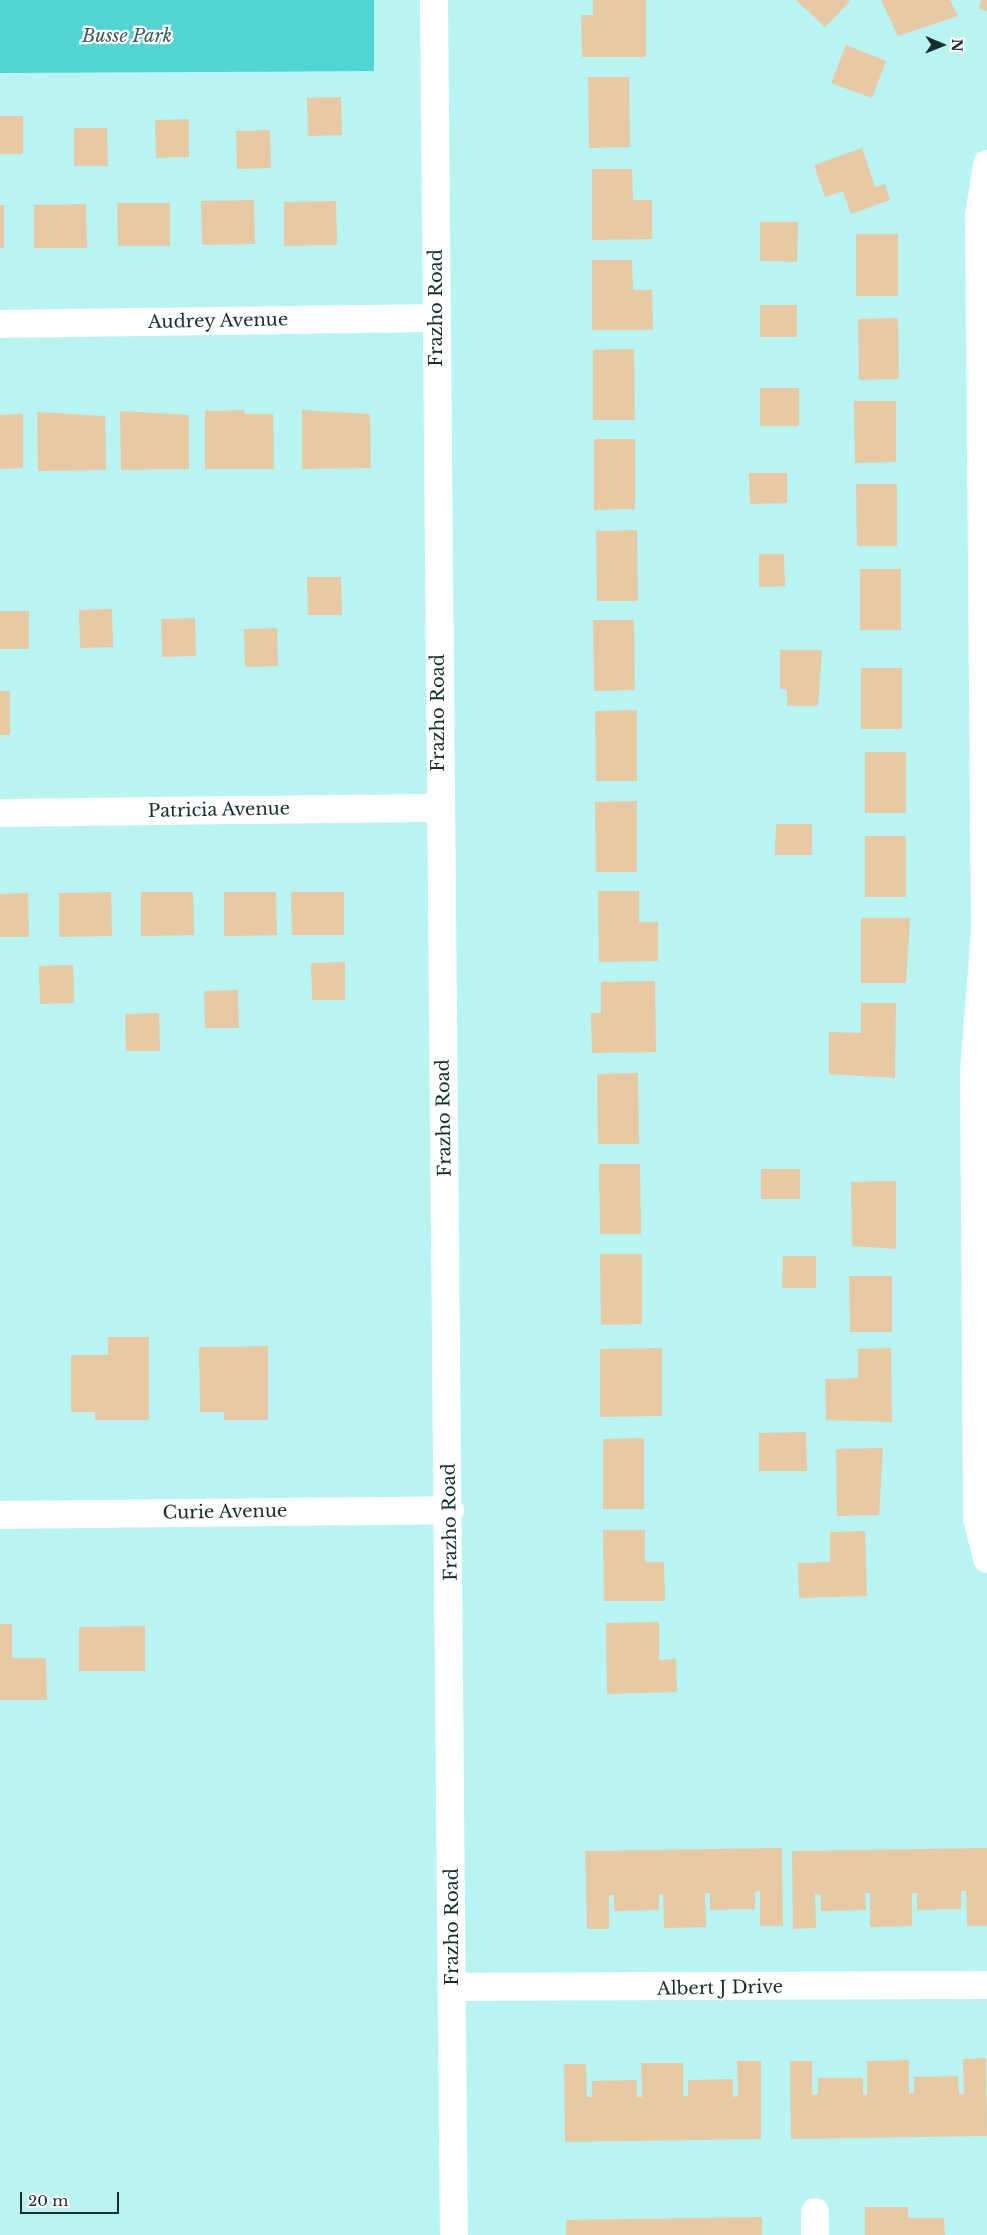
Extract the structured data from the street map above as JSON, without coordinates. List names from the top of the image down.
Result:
{
  "streets": {
    "street": [
      "Frazho Road",
      "Audrey Avenue",
      "Patricia Avenue",
      "Curie Avenue",
      "Albert J Drive"
    ]
  },
  "crossings": [
    ["Frazho Road", "Audrey Avenue"],
    ["Frazho Road", "Patricia Avenue"],
    ["Frazho Road", "Curie Avenue"],
    ["Frazho Road", "Albert J Drive"]
  ],
  "parks": ["Busse Park"],
  "scale_bar": "20 m",
  "north": "right"
}
